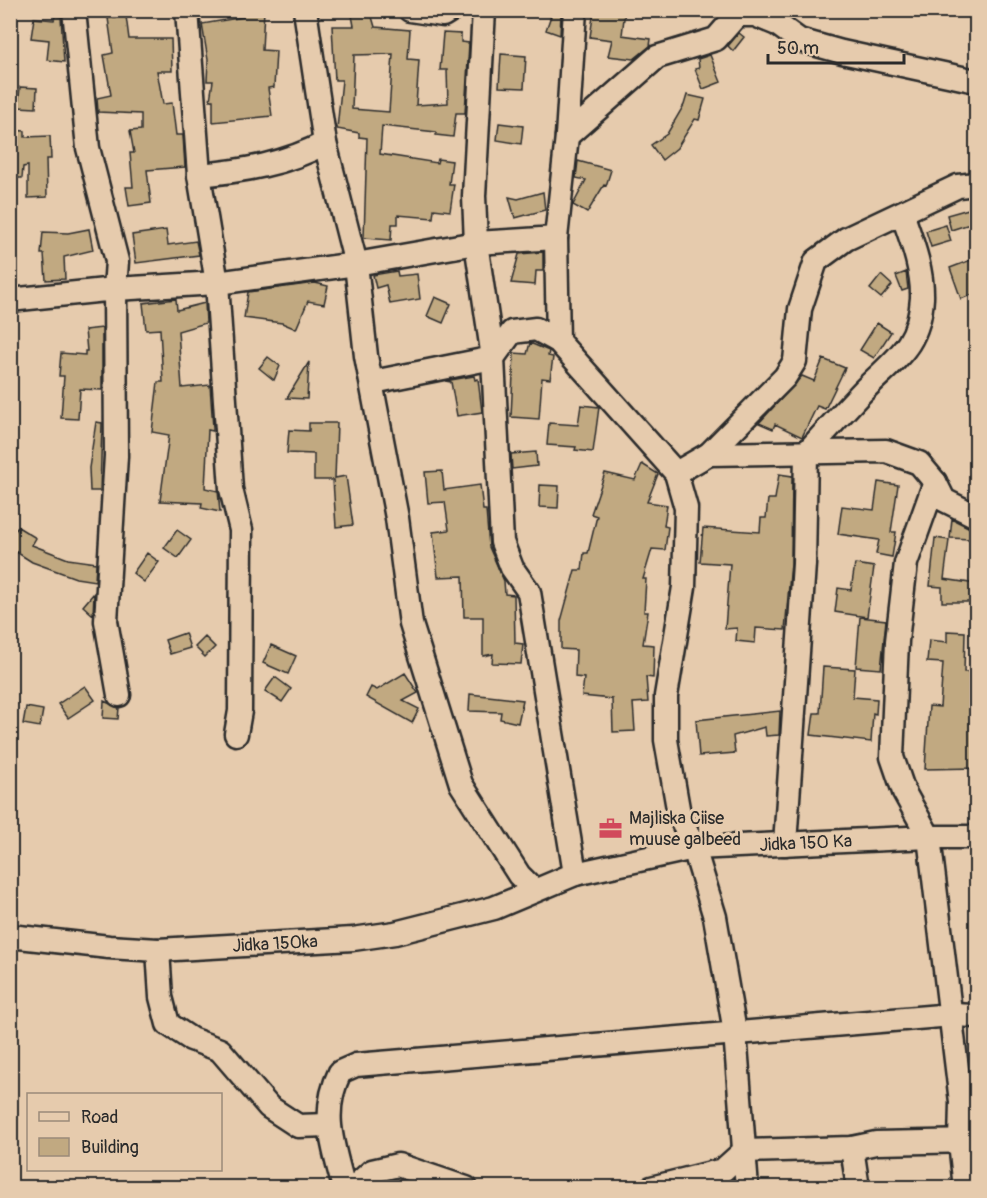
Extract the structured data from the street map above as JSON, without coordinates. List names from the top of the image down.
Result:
{
  "streets": {
    "street": ["Jidka 150 Ka", "Jidka 150ka"]
  },
  "crossings": [
    ["Jidka 150 Ka", "Jidka 150ka"]
  ],
  "places": {
    "office": ["Majliska Ciise muuse galbeed"]
  },
  "legend": ["Road", "Building"],
  "scale_bar": "50 m"
}
